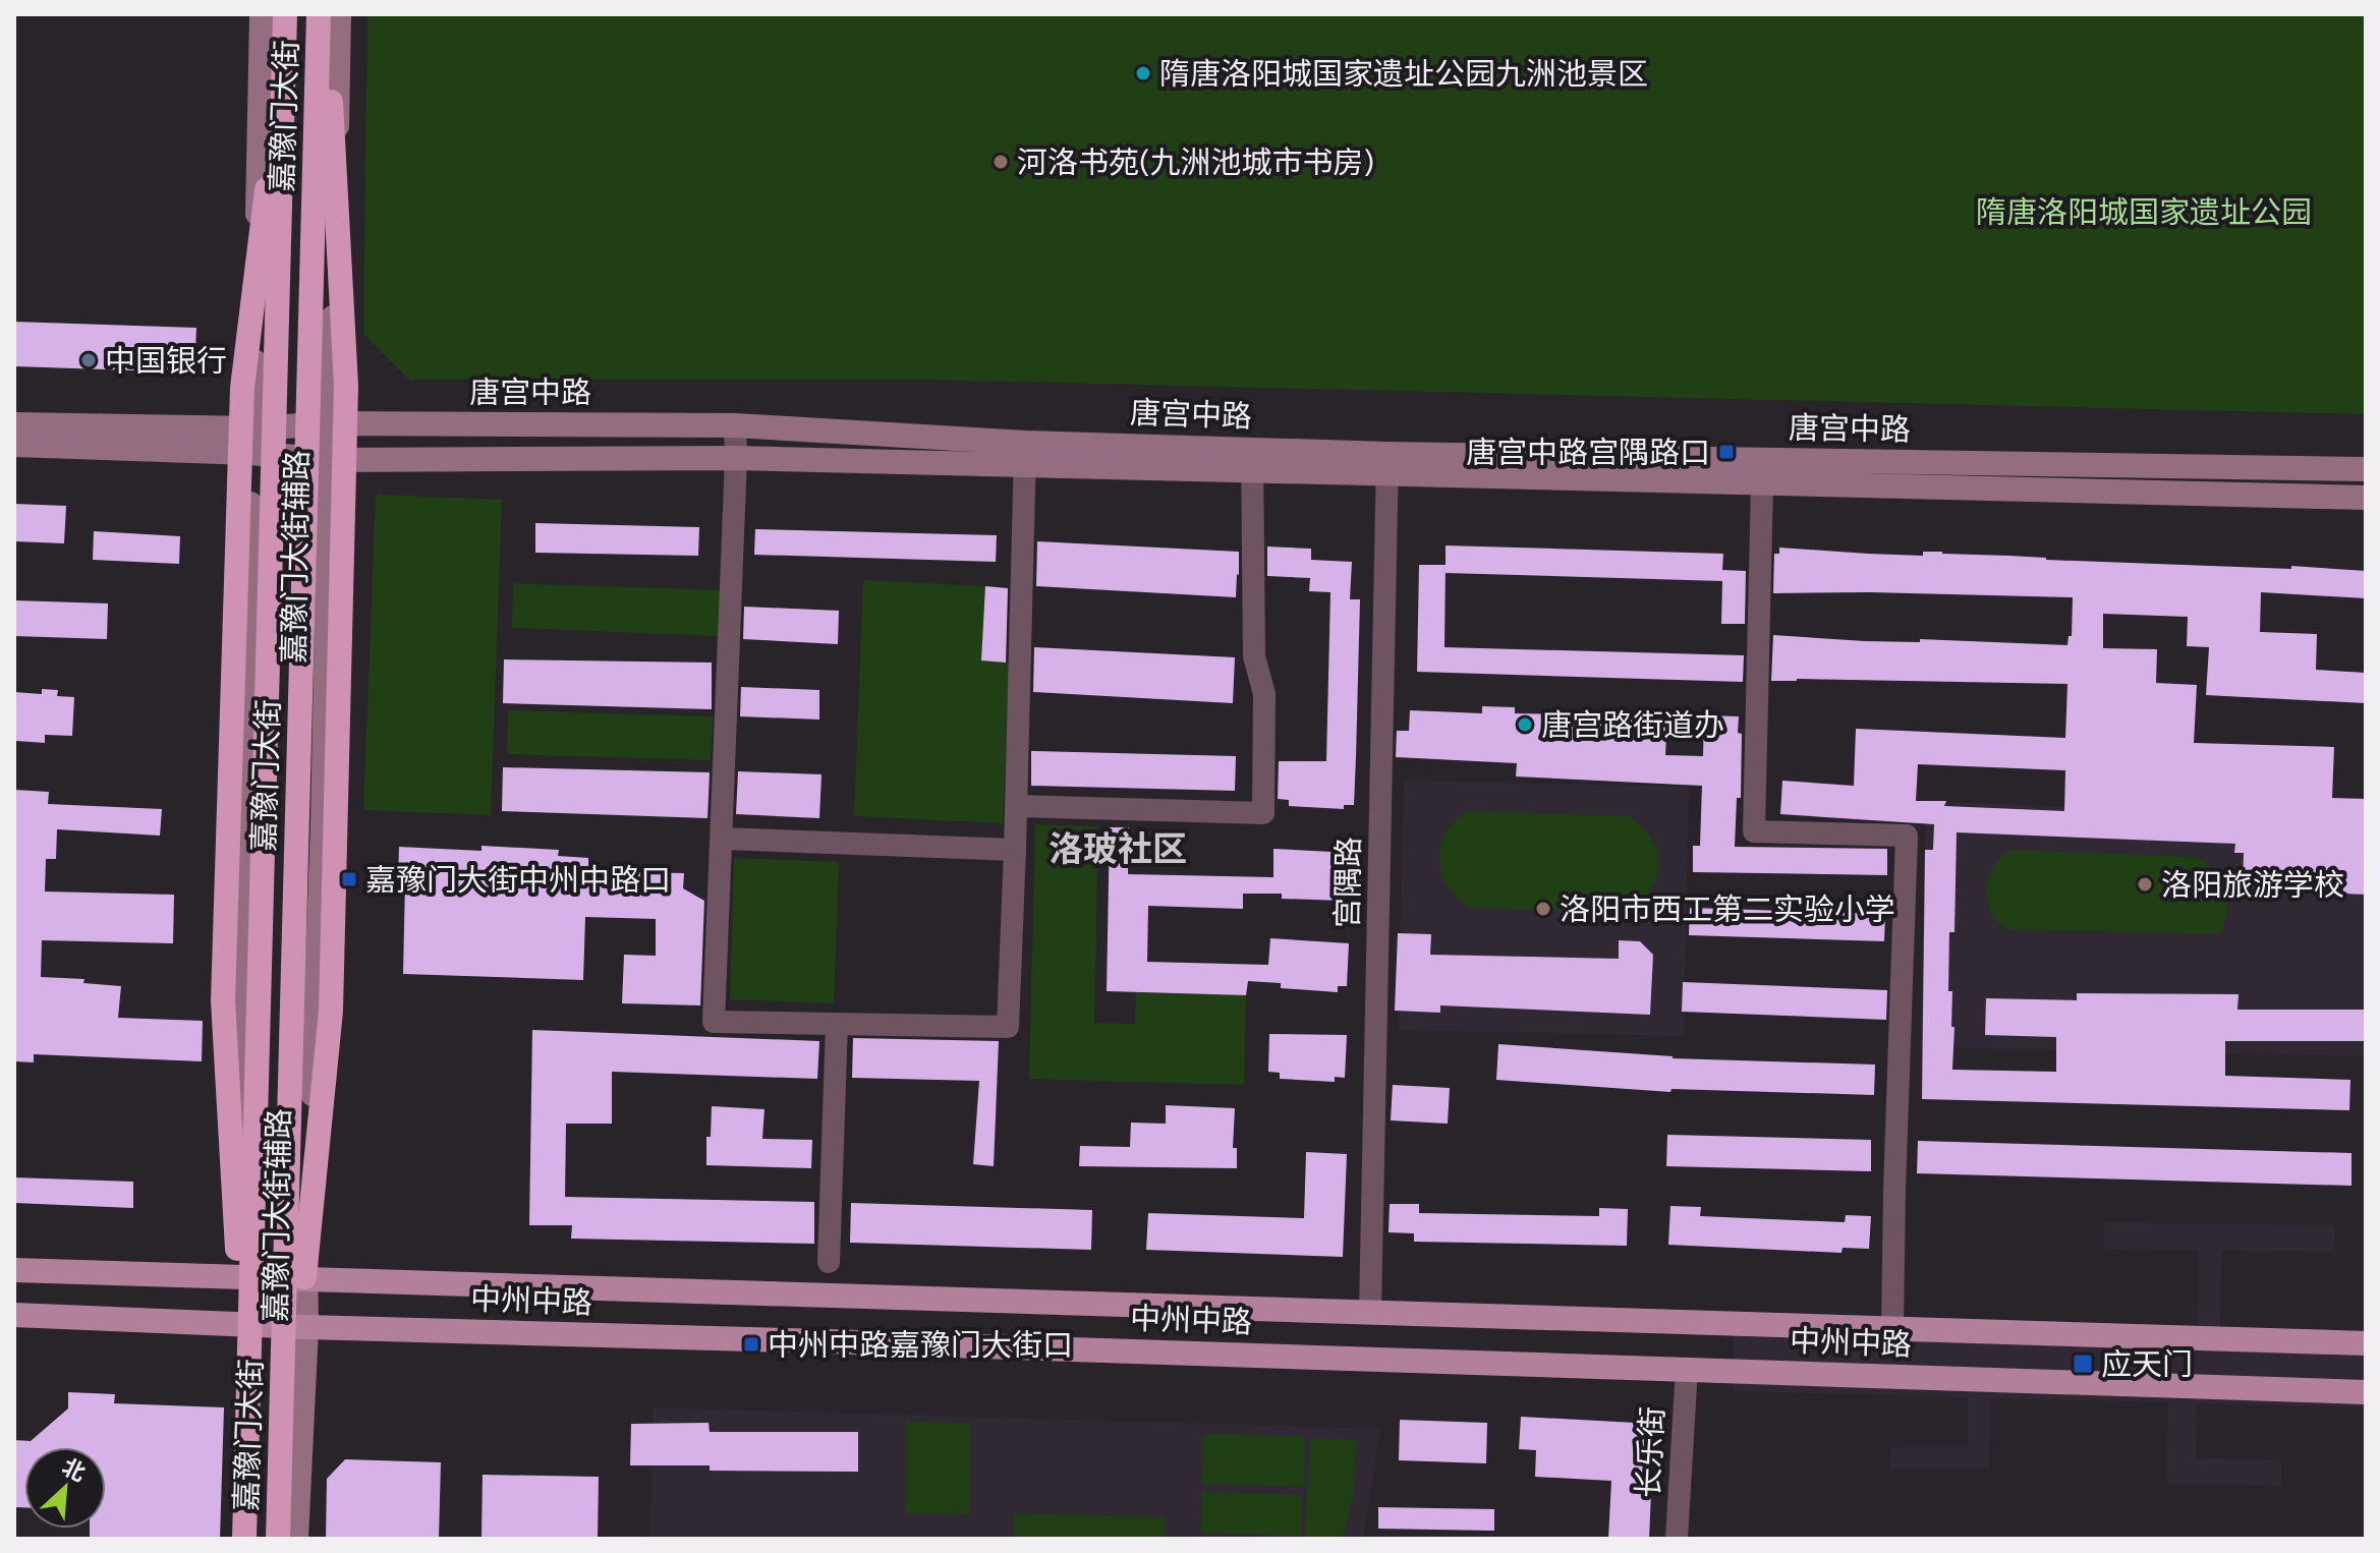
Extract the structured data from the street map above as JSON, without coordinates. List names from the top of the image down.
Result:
{
  "streets": {
    "highway": ["嘉豫门大街"],
    "main road": ["唐宫中路", "嘉豫门大街辅路", "中州中路"],
    "street": ["宫隅路", "长乐街"]
  },
  "crossings": [
    ["唐宫中路", "嘉豫门大街辅路"],
    ["唐宫中路", "宫隅路"],
    ["嘉豫门大街辅路", "中州中路"],
    ["宫隅路", "中州中路"],
    ["中州中路", "长乐街"]
  ],
  "districts": ["洛玻社区"],
  "parks": ["隋唐洛阳城国家遗址公园"],
  "places": {
    "other": [
      "隋唐洛阳城国家遗址公园九洲池景区",
      "河洛书苑(九洲池城市书房)",
      "中国银行",
      "唐宫路街道办",
      "洛阳旅游学校",
      "洛阳市西工第二实验小学"
    ],
    "transit": [
      "唐宫中路宫隅路口",
      "嘉豫门大街中州中路口",
      "中州中路嘉豫门大街口",
      "应天门"
    ]
  },
  "north": "top right"
}
